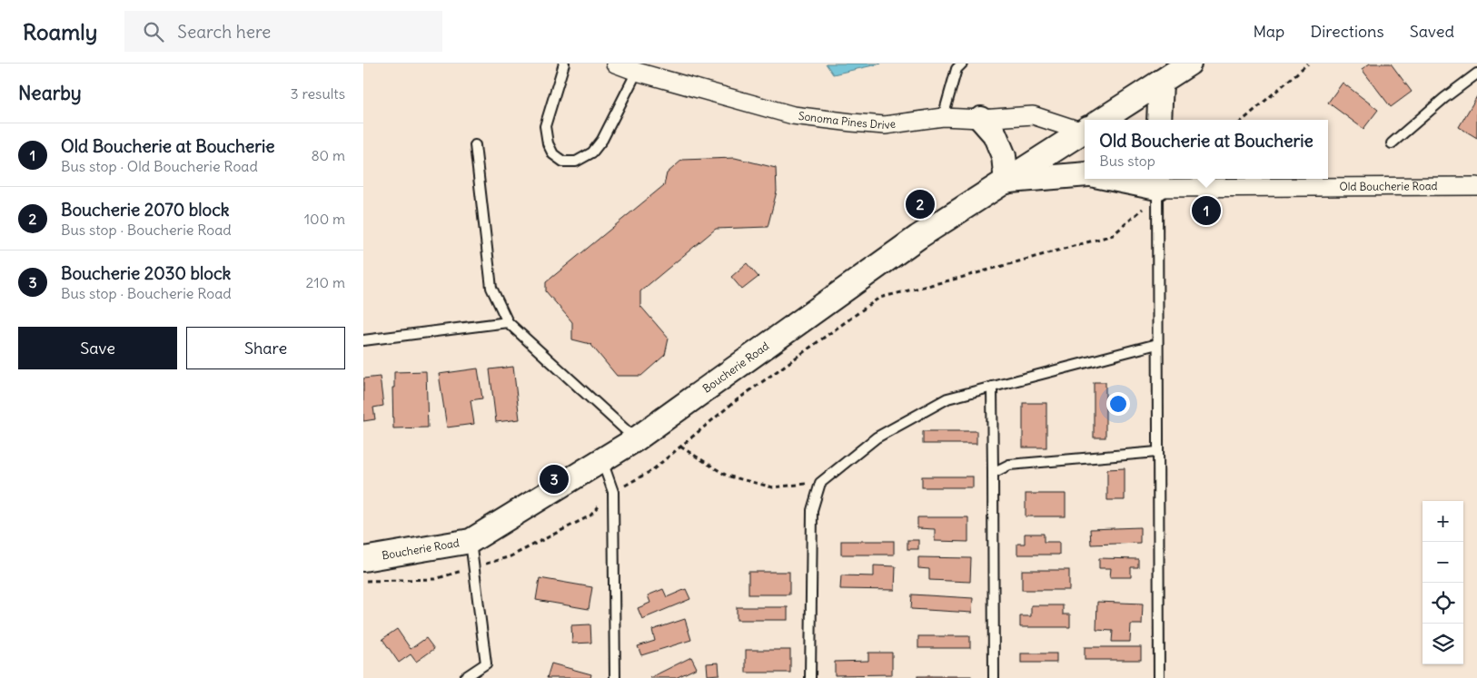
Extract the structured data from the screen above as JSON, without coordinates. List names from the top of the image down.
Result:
{
  "streets": {
    "main road": ["Boucherie Road"],
    "street": ["Sonoma Pines Drive", "Old Boucherie Road"]
  },
  "page": {
    "header": "Roamly",
    "search": "Search here",
    "nav": ["Map", "Directions", "Saved"],
    "heading": ["Nearby", "3 results"],
    "popup": ["Old Boucherie at Boucherie", "Bus stop"],
    "list": [
      {
        "mark": "1",
        "name": "Old Boucherie at Boucherie",
        "note": "Bus stop · Old Boucherie Road",
        "value": "80 m"
      },
      {
        "mark": "2",
        "name": "Boucherie 2070 block",
        "note": "Bus stop · Boucherie Road",
        "value": "100 m"
      },
      {
        "mark": "3",
        "name": "Boucherie 2030 block",
        "note": "Bus stop · Boucherie Road",
        "value": "210 m"
      }
    ],
    "pins": ["2", "1", "3"],
    "buttons": ["Save", "Share"],
    "map_buttons": ["+", "−"]
  }
}
